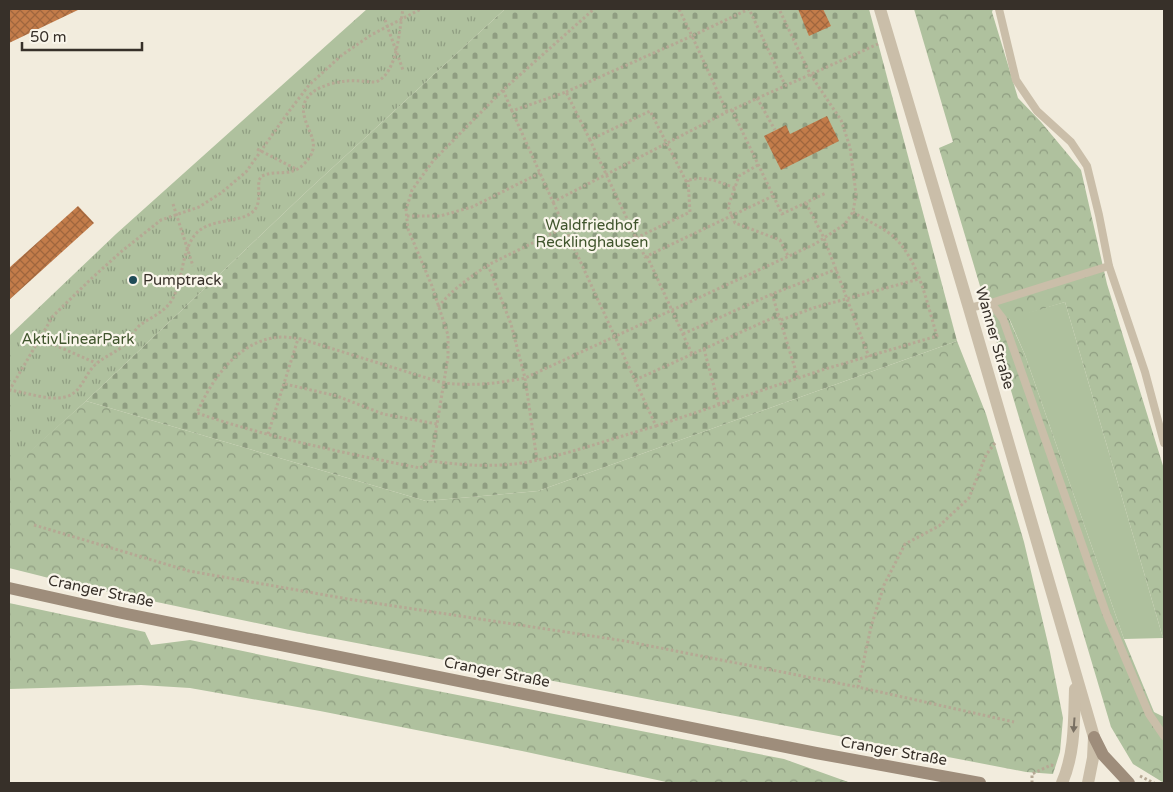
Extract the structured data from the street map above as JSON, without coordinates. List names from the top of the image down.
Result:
{
  "streets": {
    "main road": ["Cranger Straße"],
    "street": ["Wanner Straße"]
  },
  "parks": ["Waldfriedhof Recklinghausen", "AktivLinearPark"],
  "places": ["Pumptrack"],
  "scale_bar": "50 m"
}
